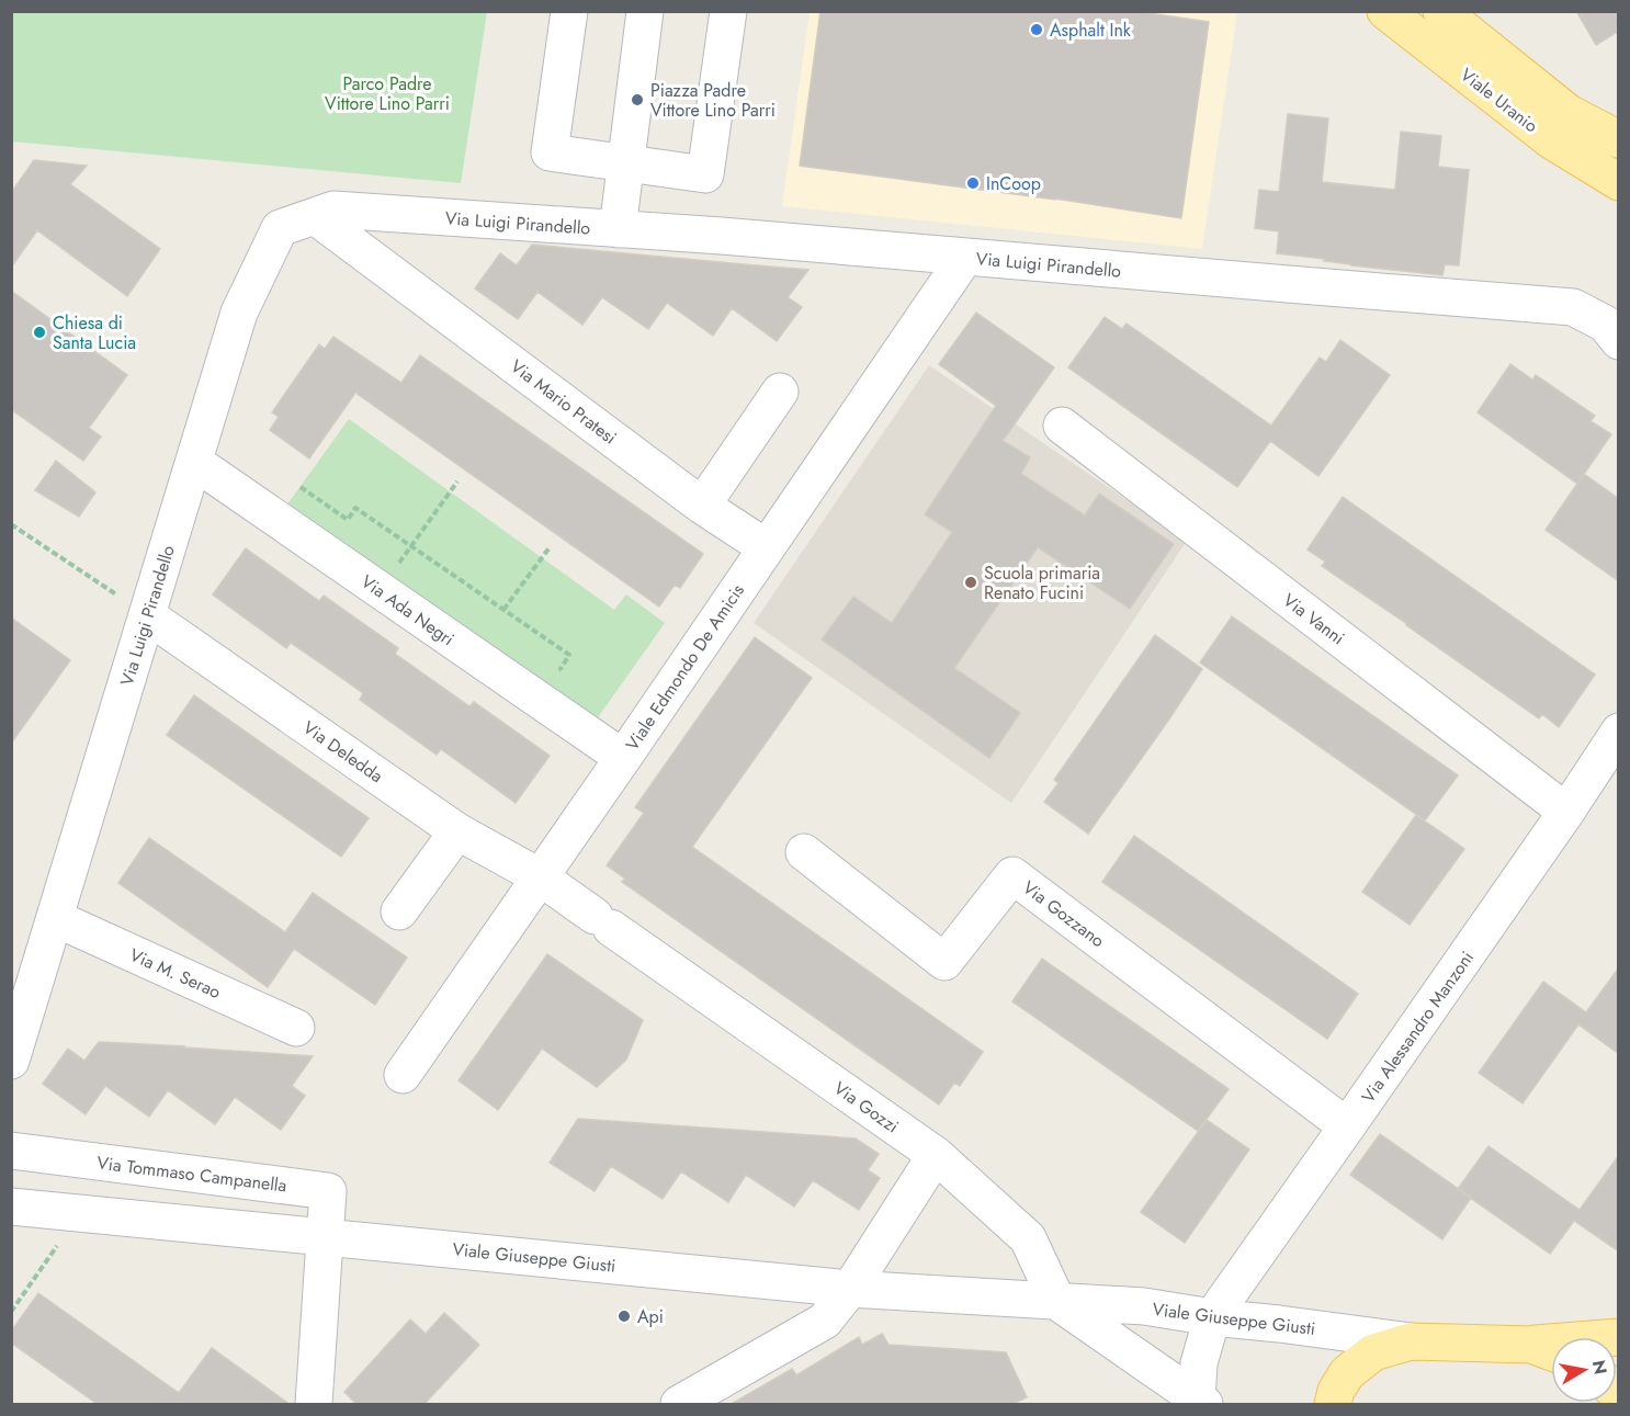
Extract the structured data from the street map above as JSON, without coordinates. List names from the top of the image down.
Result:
{
  "streets": {
    "main road": ["Viale Uranio"],
    "street": [
      "Via Luigi Pirandello",
      "Via Mario Pratesi",
      "Via Ada Negri",
      "Via Vanni",
      "Viale Edmondo De Amicis",
      "Via Deledda",
      "Via Gozzano",
      "Via M. Serao",
      "Via Alessandro Manzoni",
      "Via Gozzi",
      "Via Tommaso Campanella",
      "Viale Giuseppe Giusti"
    ]
  },
  "crossings": [
    ["Via Luigi Pirandello", "Via Mario Pratesi"],
    ["Via Luigi Pirandello", "Via Ada Negri"],
    ["Via Luigi Pirandello", "Viale Edmondo De Amicis"],
    ["Via Luigi Pirandello", "Via Deledda"],
    ["Via Luigi Pirandello", "Via M. Serao"],
    ["Via Mario Pratesi", "Viale Edmondo De Amicis"],
    ["Via Ada Negri", "Viale Edmondo De Amicis"],
    ["Via Vanni", "Via Alessandro Manzoni"],
    ["Viale Edmondo De Amicis", "Via Deledda"],
    ["Viale Edmondo De Amicis", "Via Gozzi"],
    ["Via Deledda", "Via Gozzi"],
    ["Via Gozzano", "Via Alessandro Manzoni"],
    ["Via Alessandro Manzoni", "Viale Giuseppe Giusti"],
    ["Via Gozzi", "Viale Giuseppe Giusti"],
    ["Via Tommaso Campanella", "Viale Giuseppe Giusti"]
  ],
  "parks": ["Parco Padre Vittore Lino Parri"],
  "places": [
    "Asphalt Ink",
    "Piazza Padre Vittore Lino Parri",
    "InCoop",
    "Chiesa di Santa Lucia",
    "Scuola primaria Renato Fucini",
    "Api"
  ],
  "north": "right"
}
